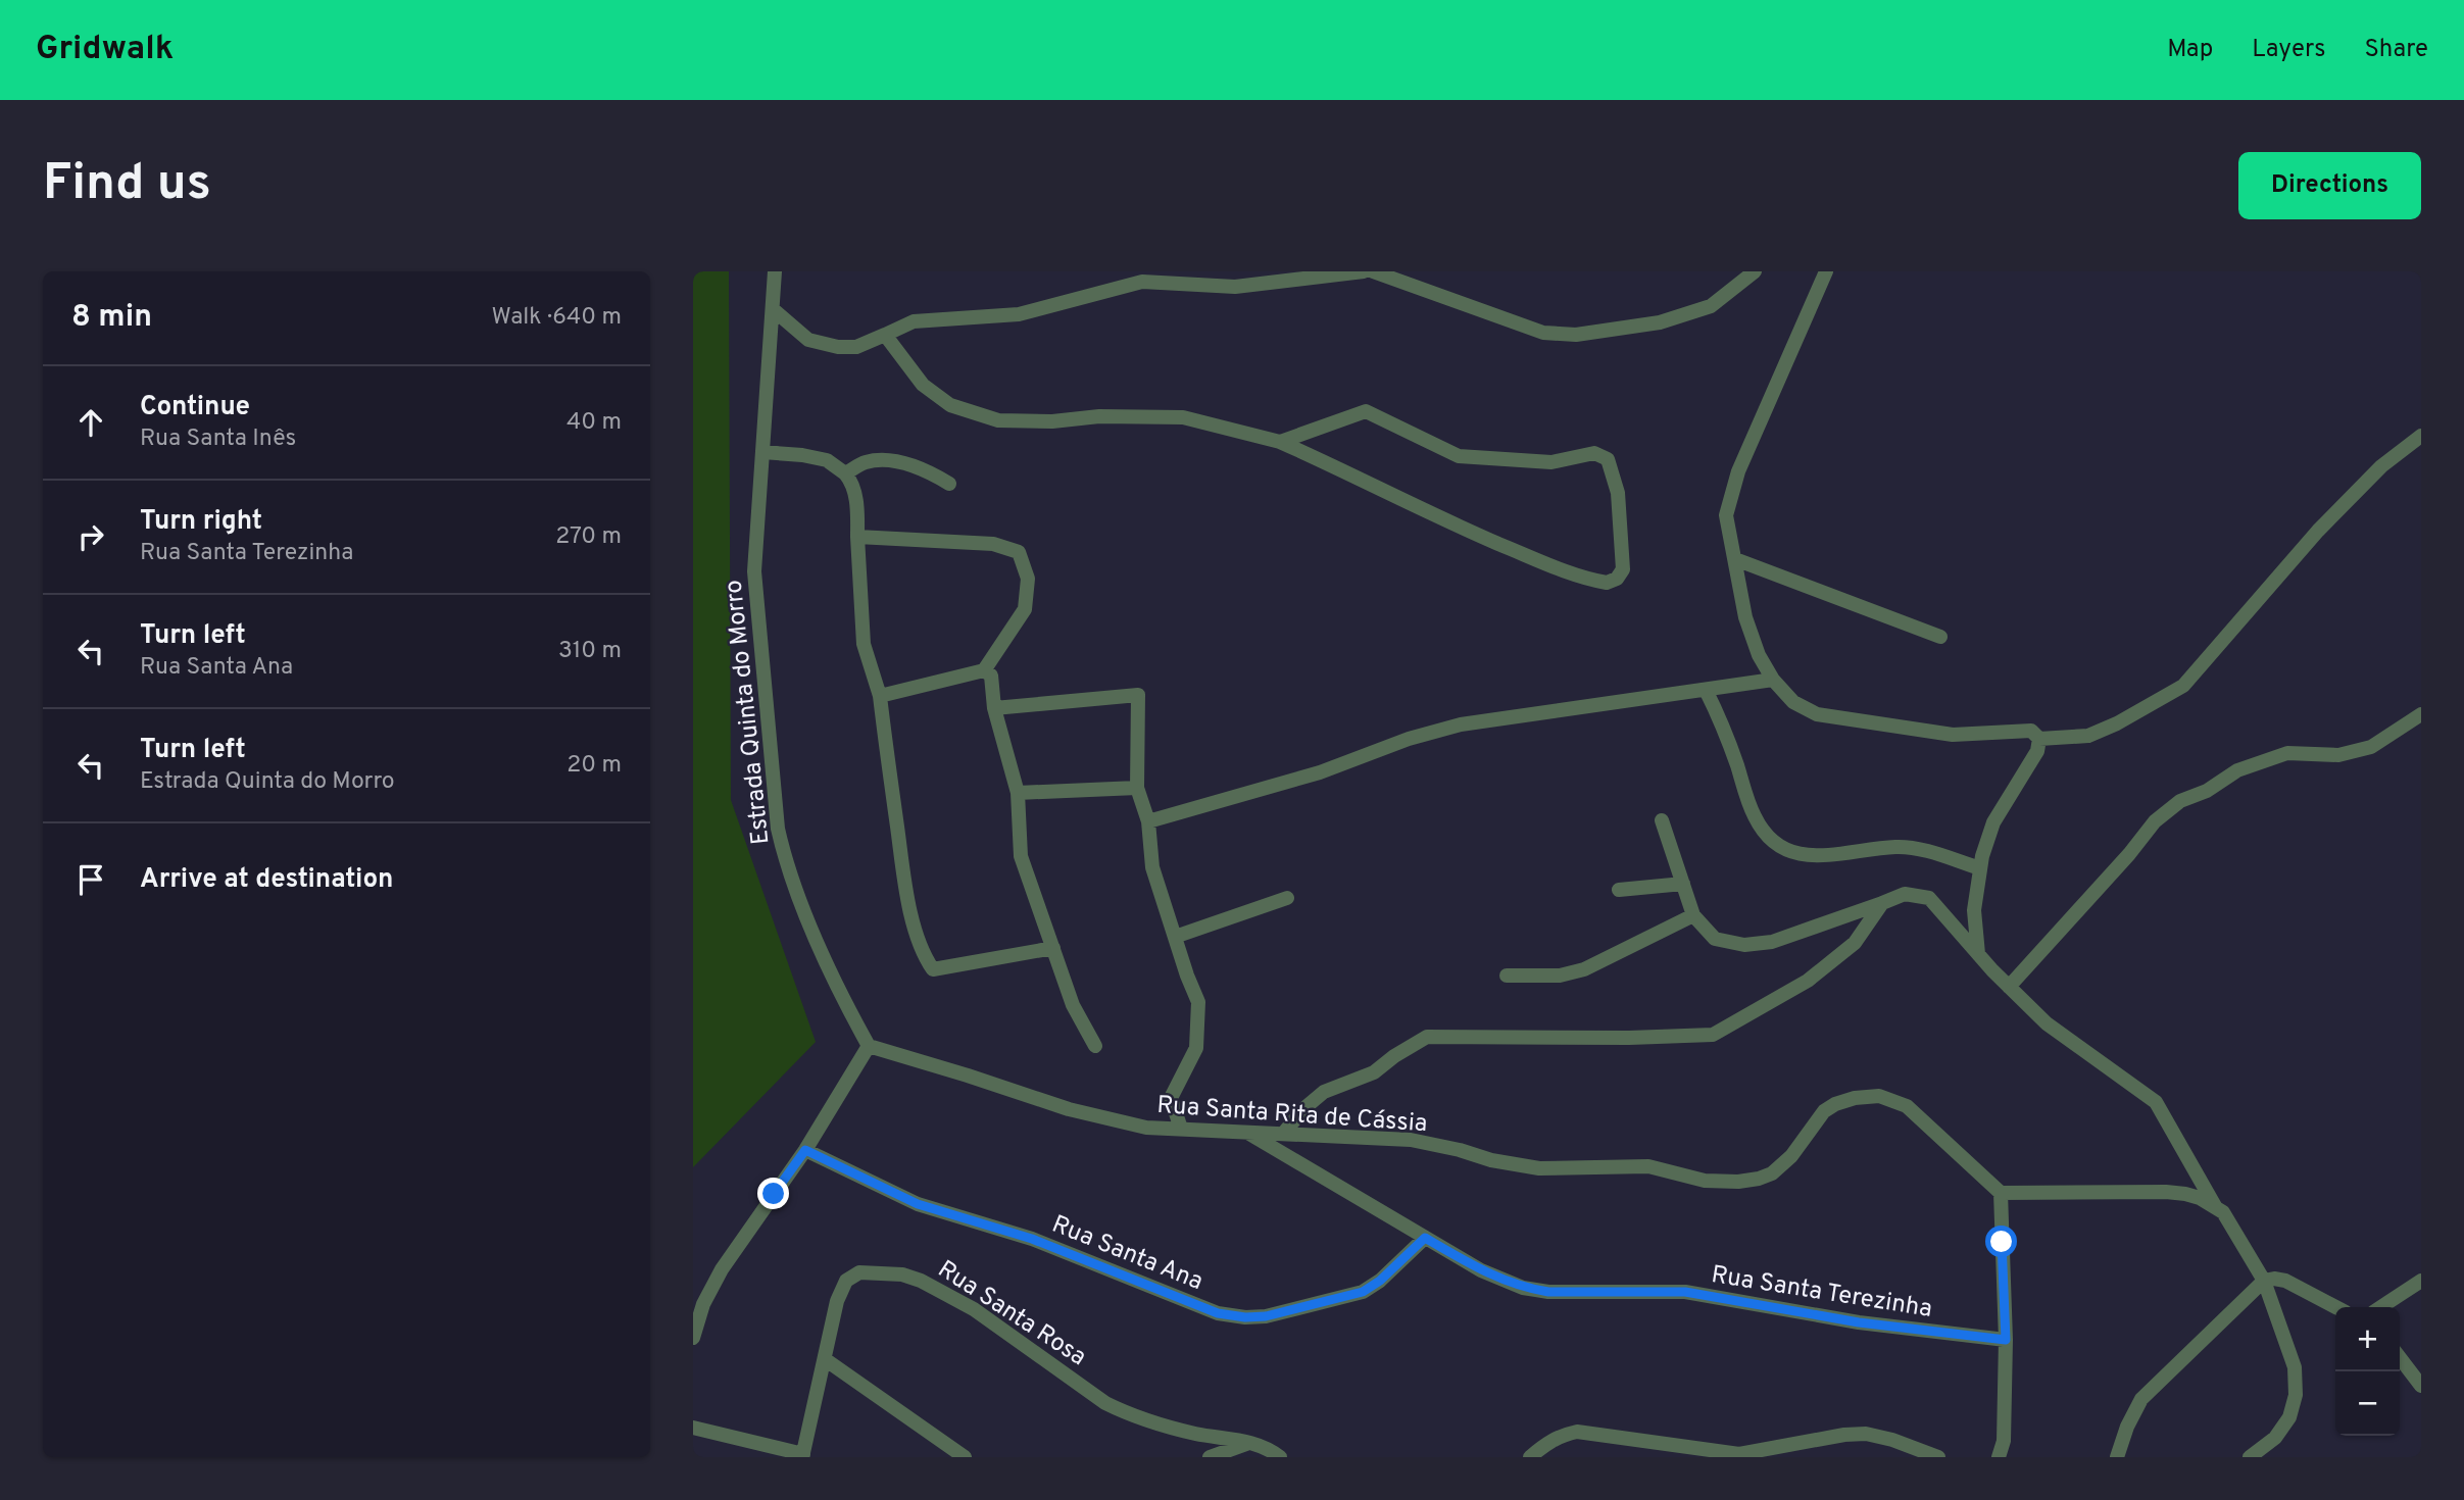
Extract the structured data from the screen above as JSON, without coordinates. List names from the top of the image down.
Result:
{
  "streets": {
    "street": [
      "Estrada Quinta do Morro",
      "Rua Santa Rita de Cássia",
      "Rua Santa Ana",
      "Rua Santa Terezinha",
      "Rua Santa Rosa"
    ]
  },
  "crossings": [
    ["Estrada Quinta do Morro", "Rua Santa Rita de Cássia"],
    ["Rua Santa Rita de Cássia", "Rua Santa Terezinha"],
    ["Rua Santa Ana", "Rua Santa Terezinha"]
  ],
  "page": {
    "header": "Gridwalk",
    "nav": ["Map", "Layers", "Share"],
    "buttons": "Directions",
    "title": "Find us",
    "heading": ["8 min", "Walk · 640 m"],
    "list": [
      ["Continue", "Rua Santa Inês", "40 m"],
      ["Turn right", "Rua Santa Terezinha", "270 m"],
      ["Turn left", "Rua Santa Ana", "310 m"],
      ["Turn left", "Estrada Quinta do Morro", "20 m"],
      "Arrive at destination"
    ],
    "map_buttons": ["+", "−"]
  }
}
